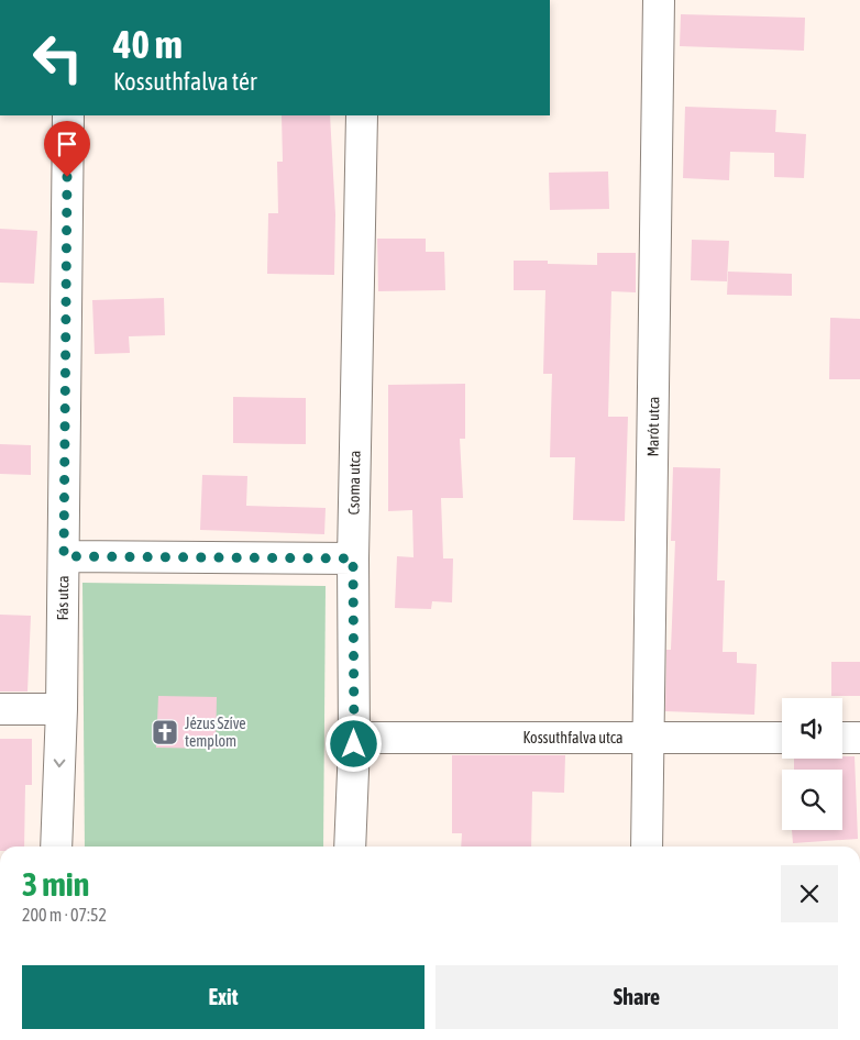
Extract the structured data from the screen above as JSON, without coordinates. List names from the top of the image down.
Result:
{
  "streets": {
    "street": [
      "Marót utca",
      "Csoma utca",
      "Fás utca",
      "Kossuthfalva utca"
    ]
  },
  "crossings": [
    ["Marót utca", "Kossuthfalva utca"],
    ["Csoma utca", "Kossuthfalva utca"]
  ],
  "places": {
    "church": ["Jézus Szíve templom"]
  },
  "page": {
    "turn": ["40 m", "Kossuthfalva tér"],
    "heading": ["3 min", "200 m · 07:52"],
    "buttons": ["Exit", "Share"]
  }
}
